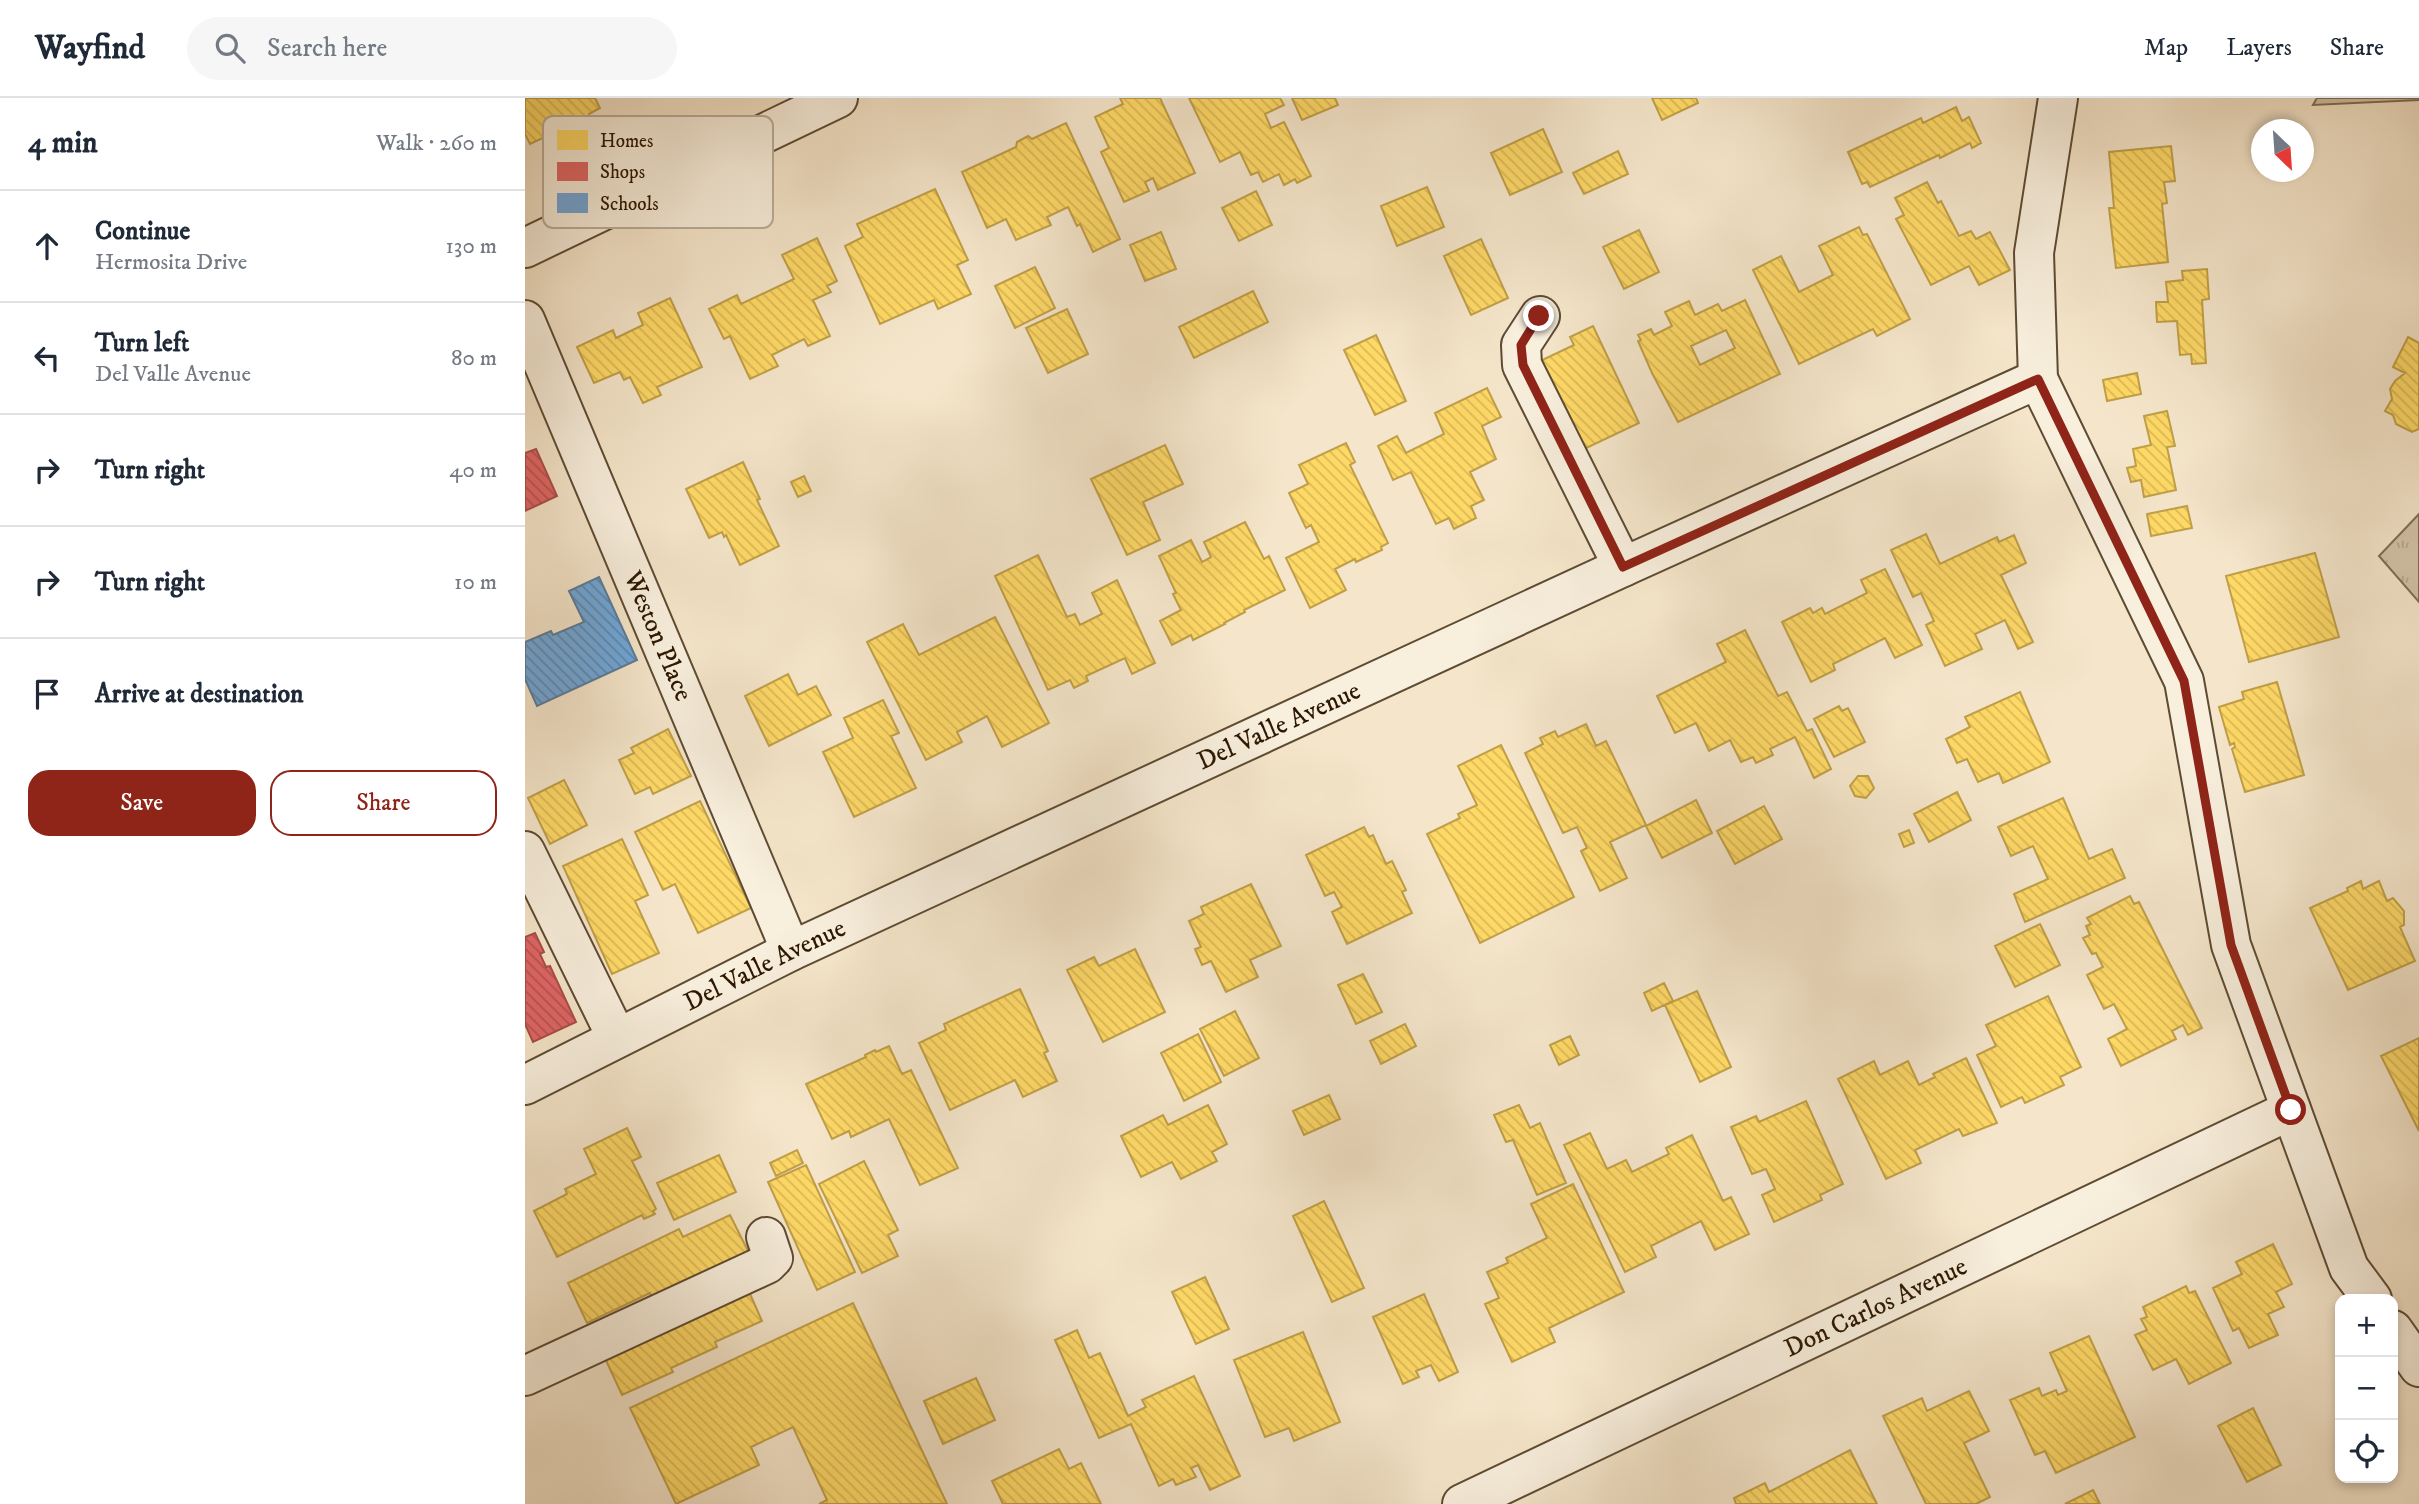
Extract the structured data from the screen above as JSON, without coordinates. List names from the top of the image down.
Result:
{
  "streets": {
    "street": ["Weston Place", "Del Valle Avenue", "Don Carlos Avenue"]
  },
  "crossings": [
    ["Weston Place", "Del Valle Avenue"]
  ],
  "legend": ["Homes", "Shops", "Schools"],
  "north": "bottom right",
  "page": {
    "header": "Wayfind",
    "search": "Search here",
    "nav": ["Map", "Layers", "Share"],
    "heading": ["4 min", "Walk · 260 m"],
    "list": [
      ["Continue", "Hermosita Drive", "130 m"],
      ["Turn left", "Del Valle Avenue", "80 m"],
      ["Turn right", "40 m"],
      ["Turn right", "10 m"],
      "Arrive at destination"
    ],
    "buttons": ["Save", "Share"],
    "map_buttons": ["+", "−"]
  }
}
